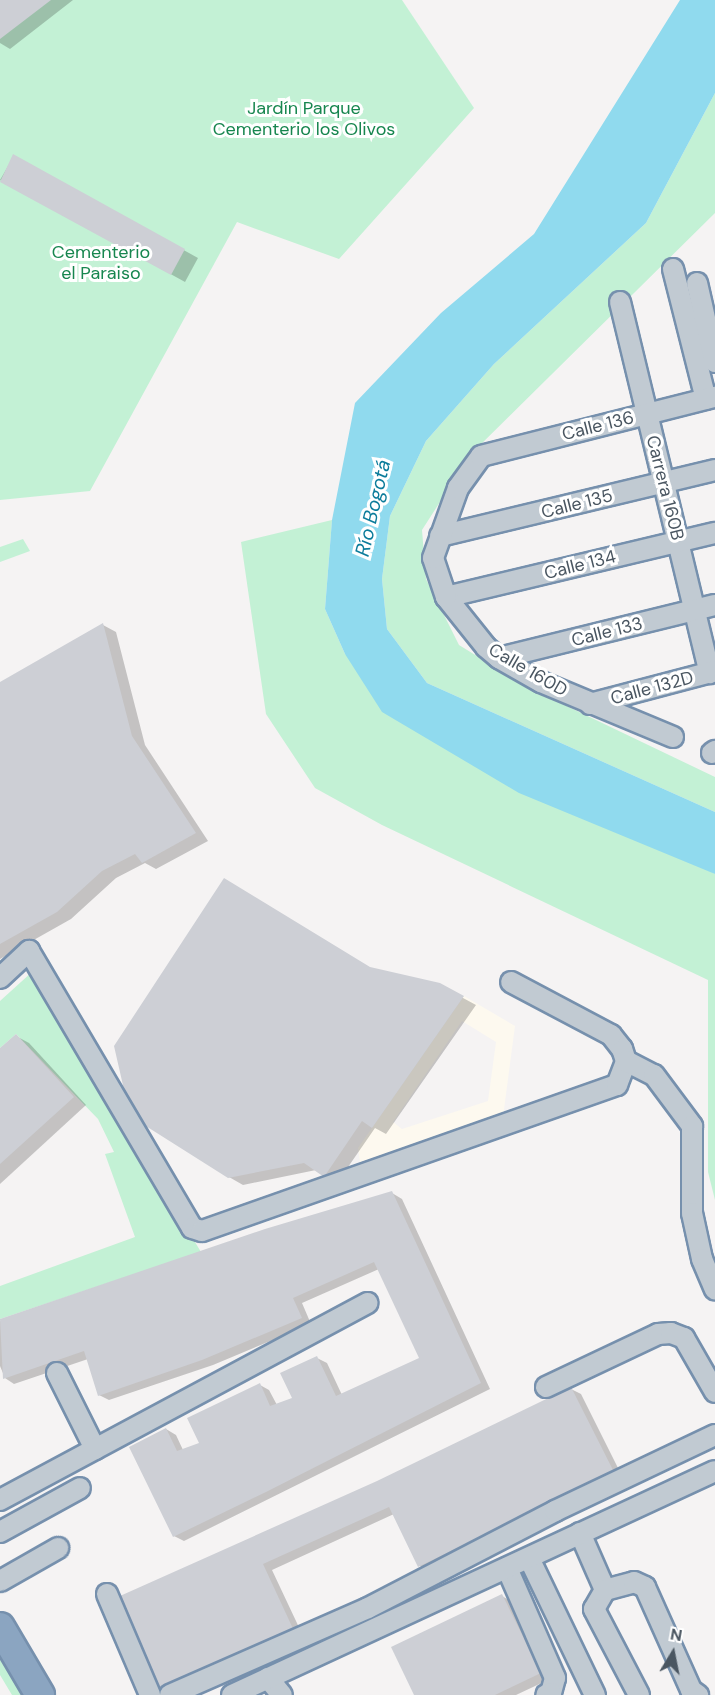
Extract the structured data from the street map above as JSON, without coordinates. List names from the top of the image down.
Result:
{
  "streets": {
    "street": [
      "Calle 136",
      "Carrera 160B",
      "Calle 135",
      "Calle 134",
      "Calle 133",
      "Calle 160D",
      "Calle 132D"
    ]
  },
  "crossings": [
    ["Calle 136", "Carrera 160B"],
    ["Calle 136", "Calle 160D"],
    ["Carrera 160B", "Calle 135"],
    ["Carrera 160B", "Calle 134"],
    ["Carrera 160B", "Calle 133"],
    ["Carrera 160B", "Calle 132D"],
    ["Calle 135", "Calle 160D"],
    ["Calle 134", "Calle 160D"],
    ["Calle 133", "Calle 160D"],
    ["Calle 160D", "Calle 132D"]
  ],
  "water": ["Río Bogotá"],
  "parks": ["Jardín Parque Cementerio los Olivos", "Cementerio el Paraiso"],
  "north": "top"
}
